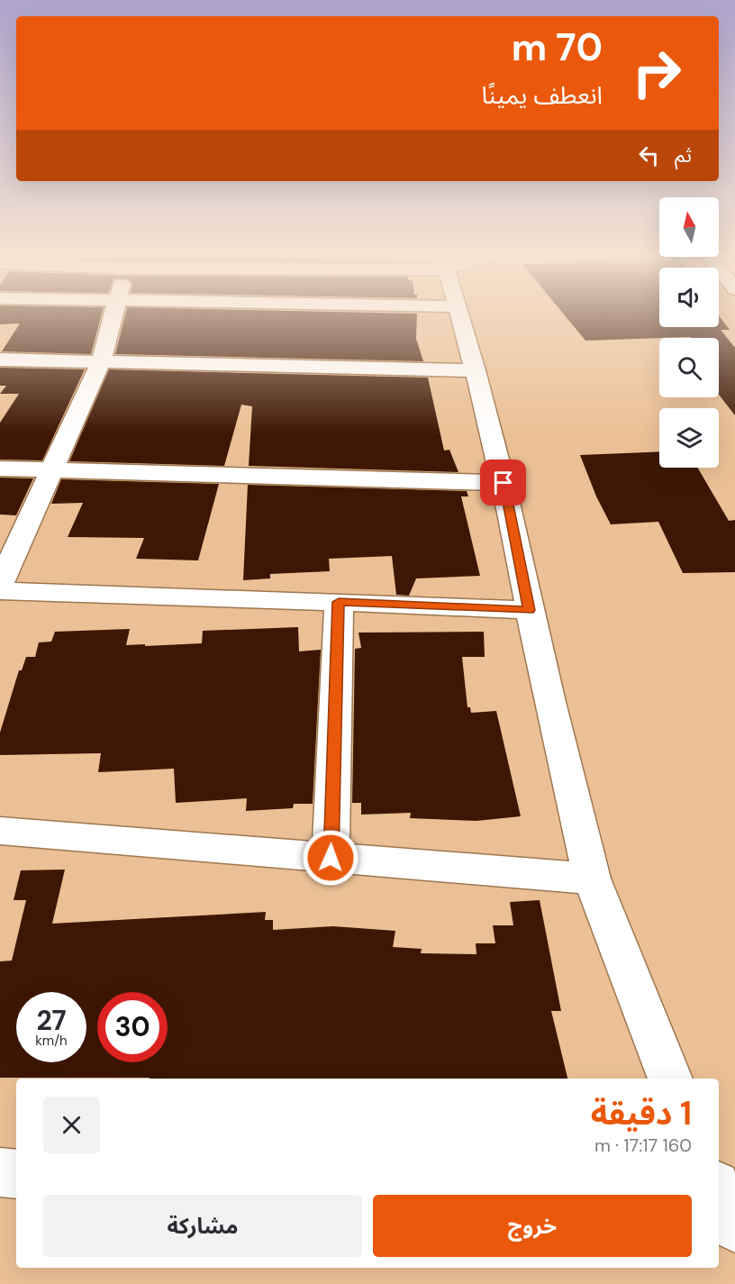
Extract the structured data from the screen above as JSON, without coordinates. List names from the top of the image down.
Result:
{
  "north": "top",
  "page": {
    "turn": ["70 m", "انعطف يمينًا"],
    "then": "ثم",
    "speed": "27 km/h",
    "limit": "30",
    "heading": ["1 دقيقة", "160 m · 17:17"],
    "buttons": ["خروج", "مشاركة"]
  }
}
